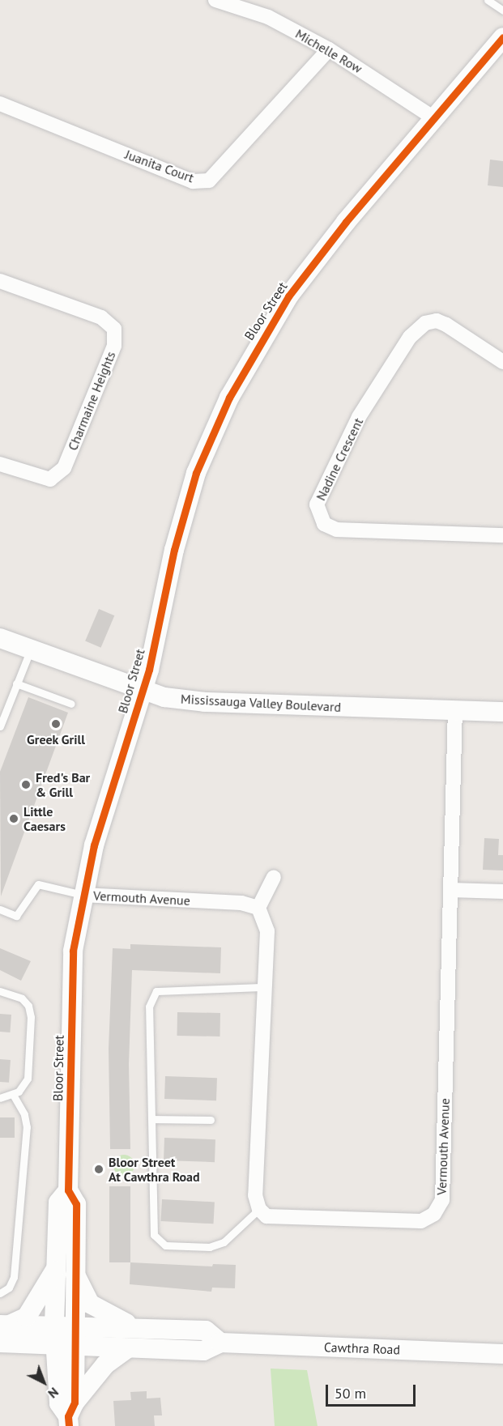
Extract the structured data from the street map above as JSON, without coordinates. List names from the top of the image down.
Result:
{
  "streets": {
    "street": [
      "Michelle Row",
      "Juanita Court",
      "Bloor Street",
      "Charmaine Heights",
      "Nadine Crescent",
      "Mississauga Valley Boulevard",
      "Vermouth Avenue",
      "Cawthra Road"
    ]
  },
  "crossings": [
    ["Michelle Row", "Juanita Court"],
    ["Michelle Row", "Bloor Street"],
    ["Bloor Street", "Mississauga Valley Boulevard"],
    ["Bloor Street", "Vermouth Avenue"],
    ["Bloor Street", "Cawthra Road"],
    ["Mississauga Valley Boulevard", "Vermouth Avenue"]
  ],
  "places": [
    "Greek Grill",
    "Fred's Bar & Grill",
    "Little Caesars",
    "Bloor Street At Cawthra Road"
  ],
  "scale_bar": "50 m",
  "north": "bottom right"
}
